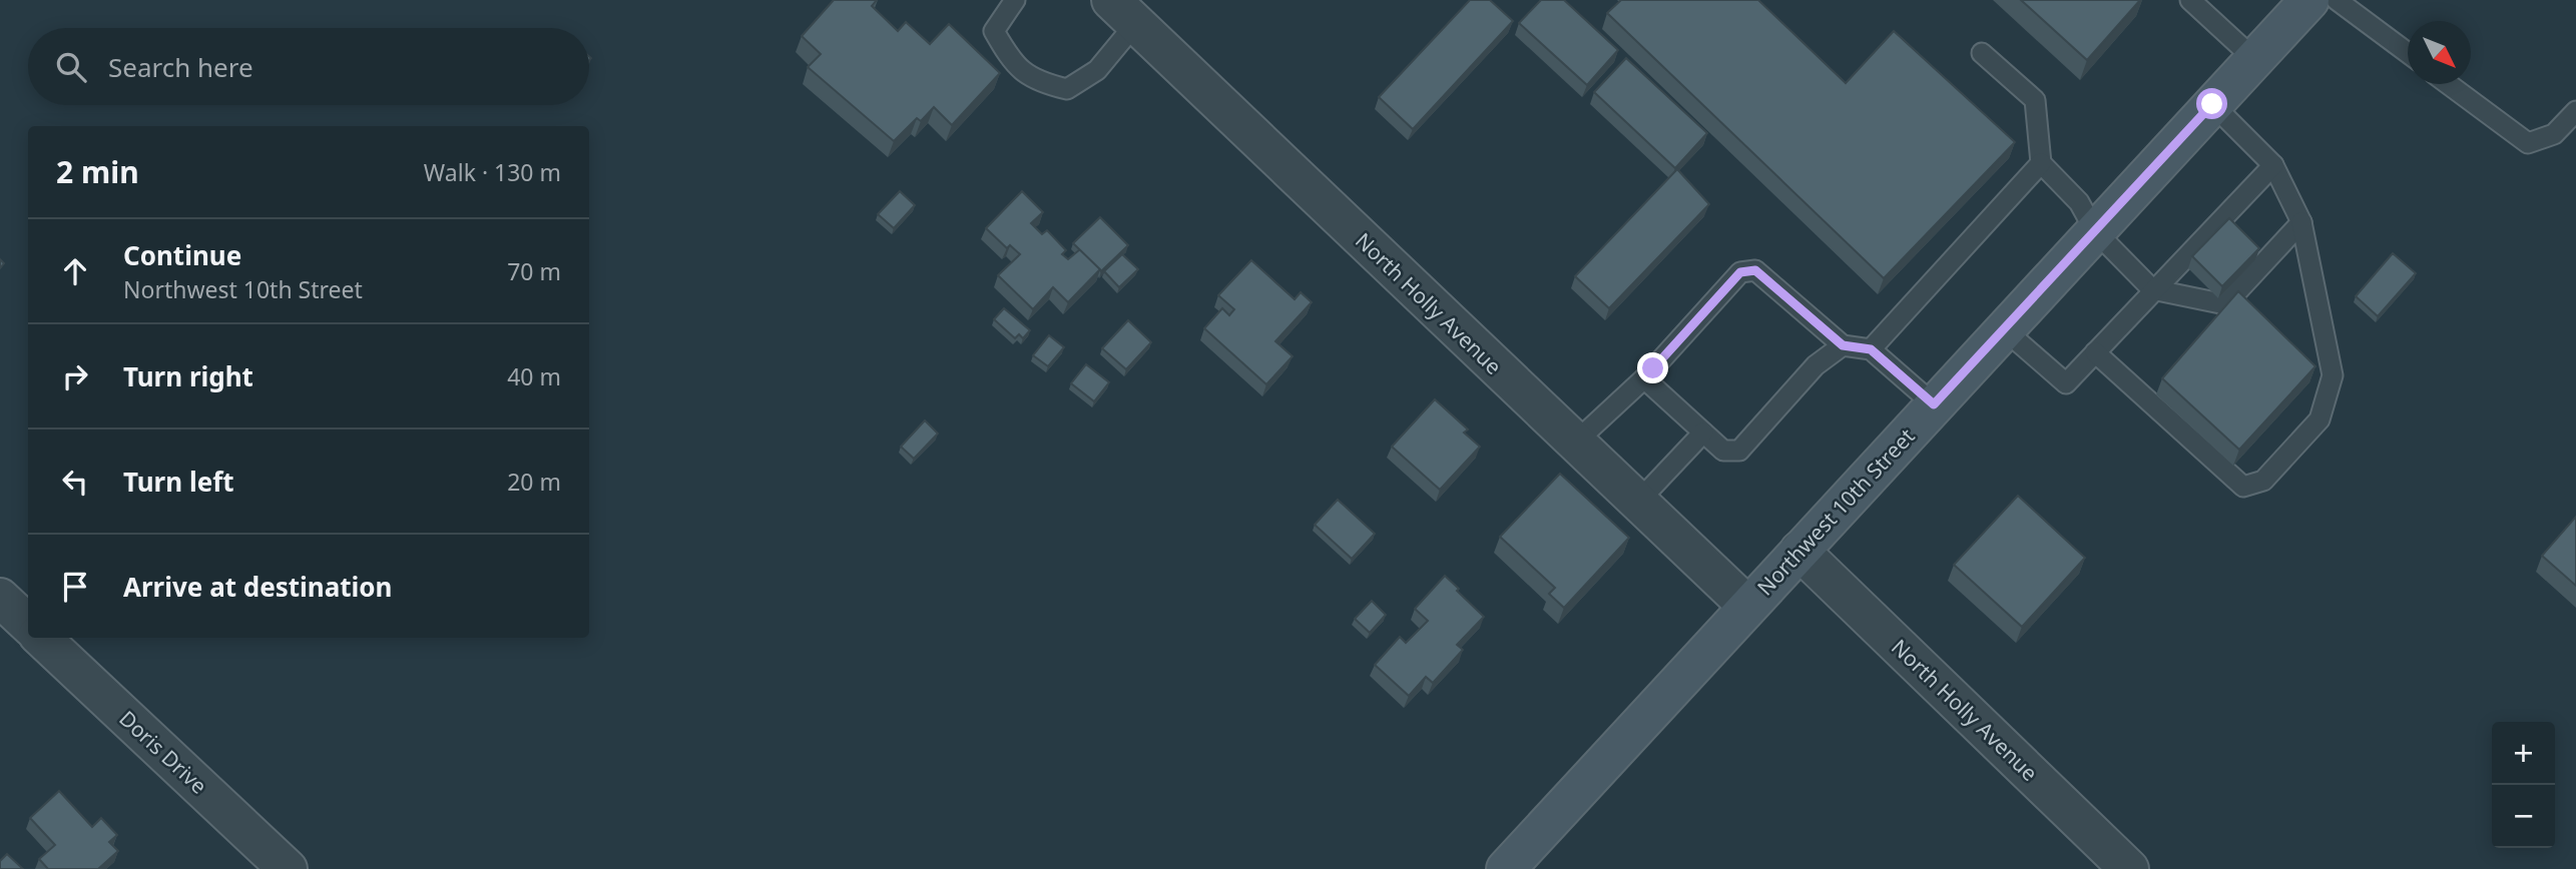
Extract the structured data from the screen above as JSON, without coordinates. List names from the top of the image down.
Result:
{
  "streets": {
    "main road": ["Northwest 10th Street"],
    "street": ["North Holly Avenue", "Doris Drive"]
  },
  "crossings": [
    ["North Holly Avenue", "Northwest 10th Street"]
  ],
  "north": "bottom right",
  "page": {
    "search": "Search here",
    "heading": ["2 min", "Walk · 130 m"],
    "list": [
      ["Continue", "Northwest 10th Street", "70 m"],
      ["Turn right", "40 m"],
      ["Turn left", "20 m"],
      "Arrive at destination"
    ],
    "map_buttons": ["+", "−"]
  }
}
